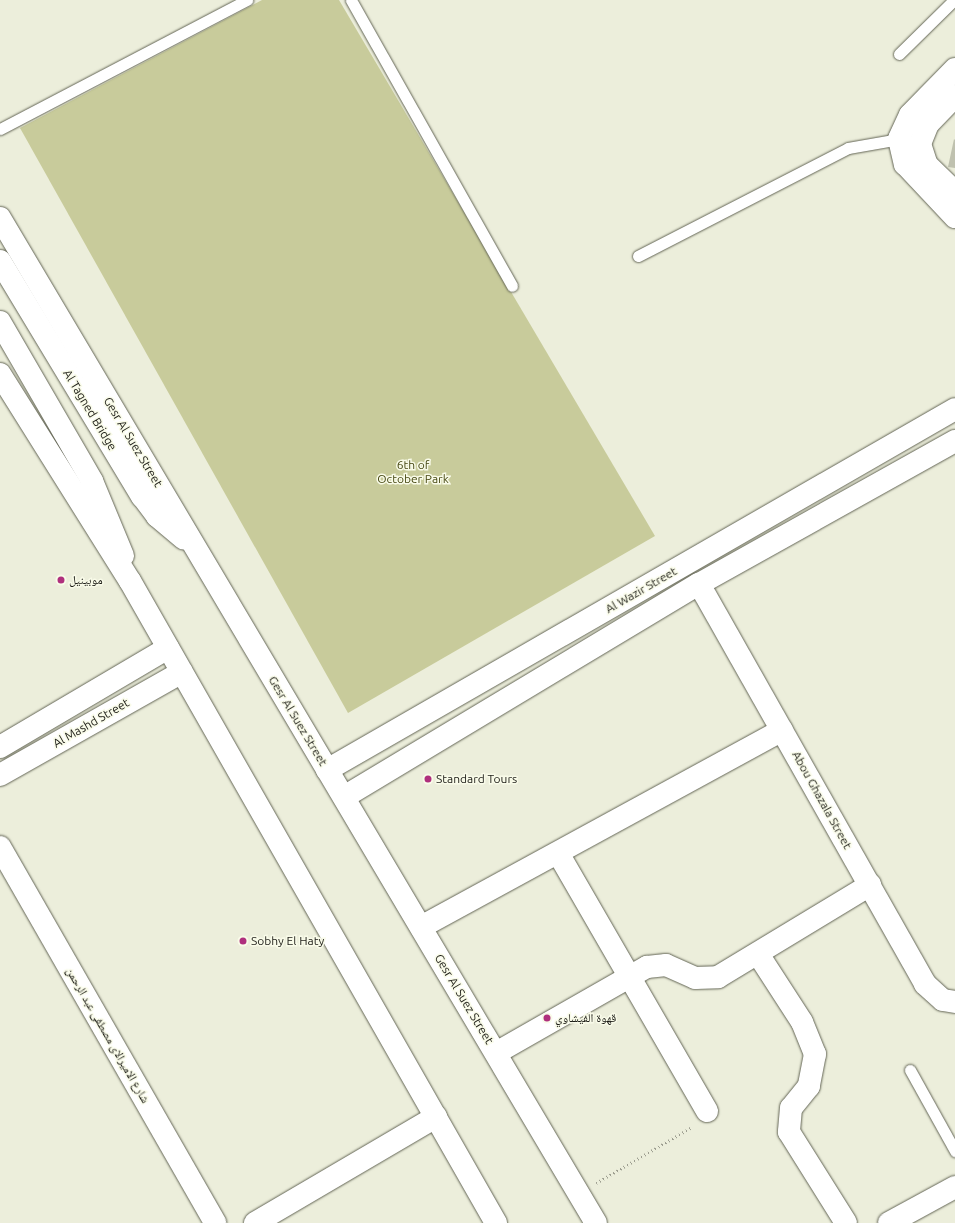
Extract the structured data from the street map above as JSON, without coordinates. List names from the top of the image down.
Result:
{
  "streets": {
    "street": [
      "Al Tagned Bridge",
      "Gesr Al Suez Street",
      "Al Wazir Street",
      "Al Mashd Street",
      "Abou Ghazala Street",
      "شارع الاميرالاى مصطفى عبد الرحمن"
    ]
  },
  "crossings": [
    ["Al Tagned Bridge", "Gesr Al Suez Street"],
    ["Gesr Al Suez Street", "Al Wazir Street"],
    ["Al Wazir Street", "Abou Ghazala Street"]
  ],
  "parks": ["6th of October Park"],
  "places": [
    "موبينيل",
    "Standard Tours",
    "Sobhy El Haty",
    "قهوة الفيشاوي"
  ]
}
